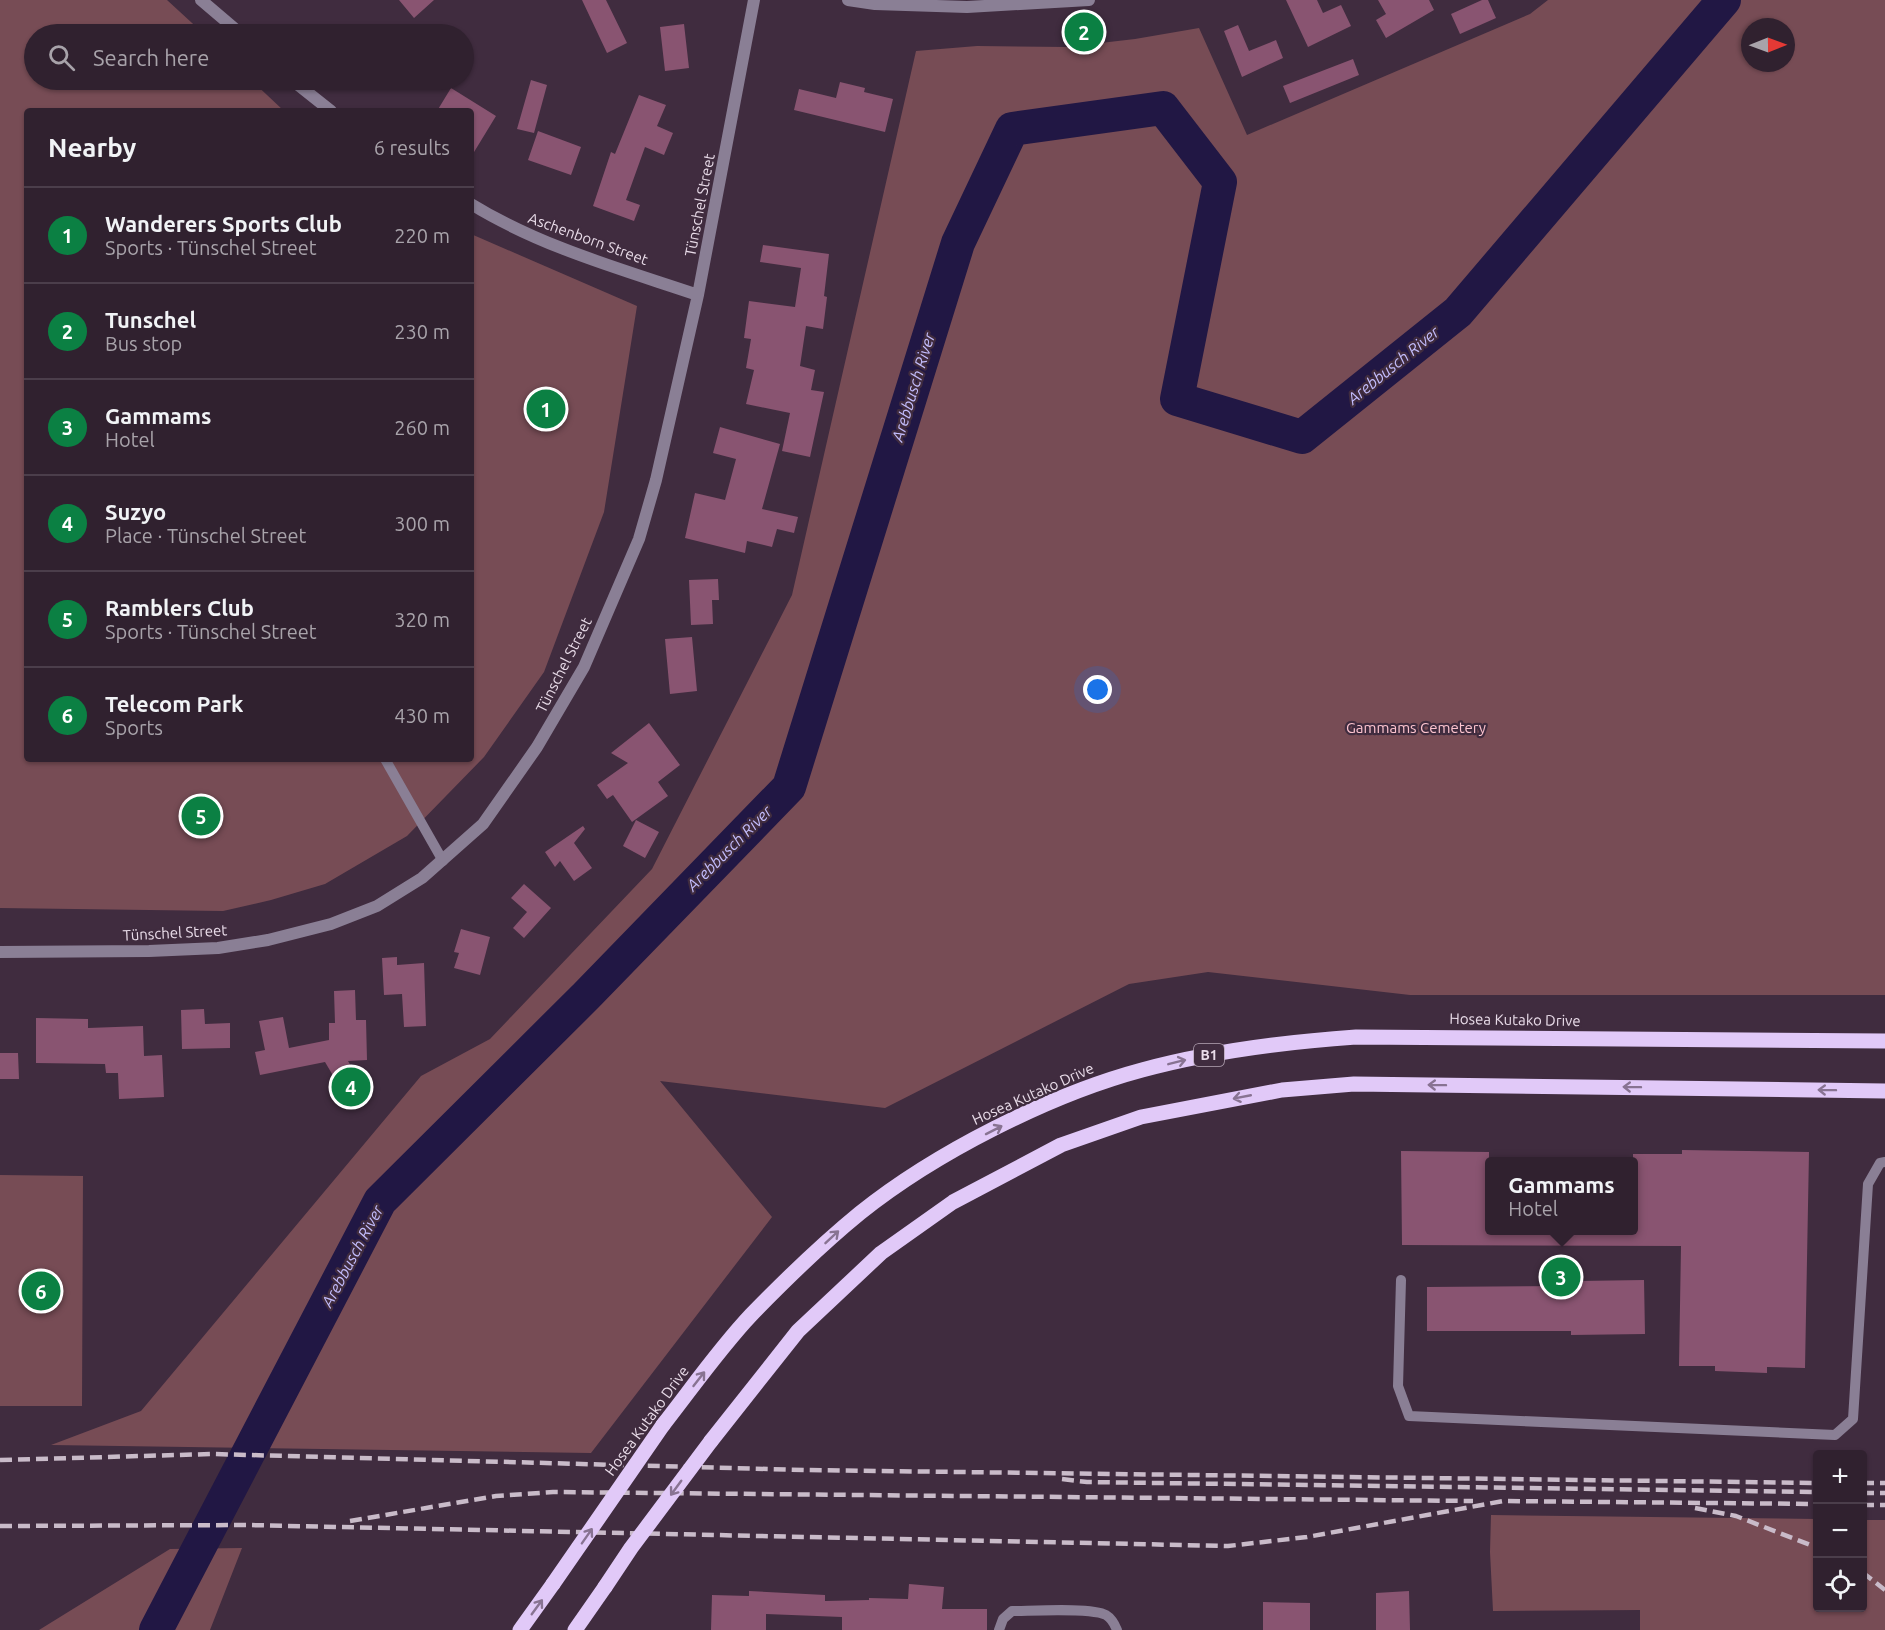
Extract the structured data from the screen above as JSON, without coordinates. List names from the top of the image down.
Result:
{
  "streets": {
    "main road": ["Hosea Kutako Drive", "B1"],
    "street": ["Tünschel Street", "Aschenborn Street"]
  },
  "crossings": [
    ["Tünschel Street", "Aschenborn Street"]
  ],
  "water": ["Arebbusch River"],
  "parks": ["Gammams Cemetery"],
  "north": "right",
  "page": {
    "pins": [
      "2",
      "1",
      "5",
      "4",
      "3",
      "6"
    ],
    "search": "Search here",
    "heading": ["Nearby", "6 results"],
    "list": [
      {
        "mark": "1",
        "name": "Wanderers Sports Club",
        "note": "Sports · Tünschel Street",
        "value": "220 m"
      },
      {
        "mark": "2",
        "name": "Tunschel",
        "note": "Bus stop",
        "value": "230 m"
      },
      {
        "mark": "3",
        "name": "Gammams",
        "note": "Hotel",
        "value": "260 m"
      },
      {
        "mark": "4",
        "name": "Suzyo",
        "note": "Place · Tünschel Street",
        "value": "300 m"
      },
      {
        "mark": "5",
        "name": "Ramblers Club",
        "note": "Sports · Tünschel Street",
        "value": "320 m"
      },
      {
        "mark": "6",
        "name": "Telecom Park",
        "note": "Sports",
        "value": "430 m"
      }
    ],
    "popup": ["Gammams", "Hotel"],
    "map_buttons": ["+", "−"]
  }
}
